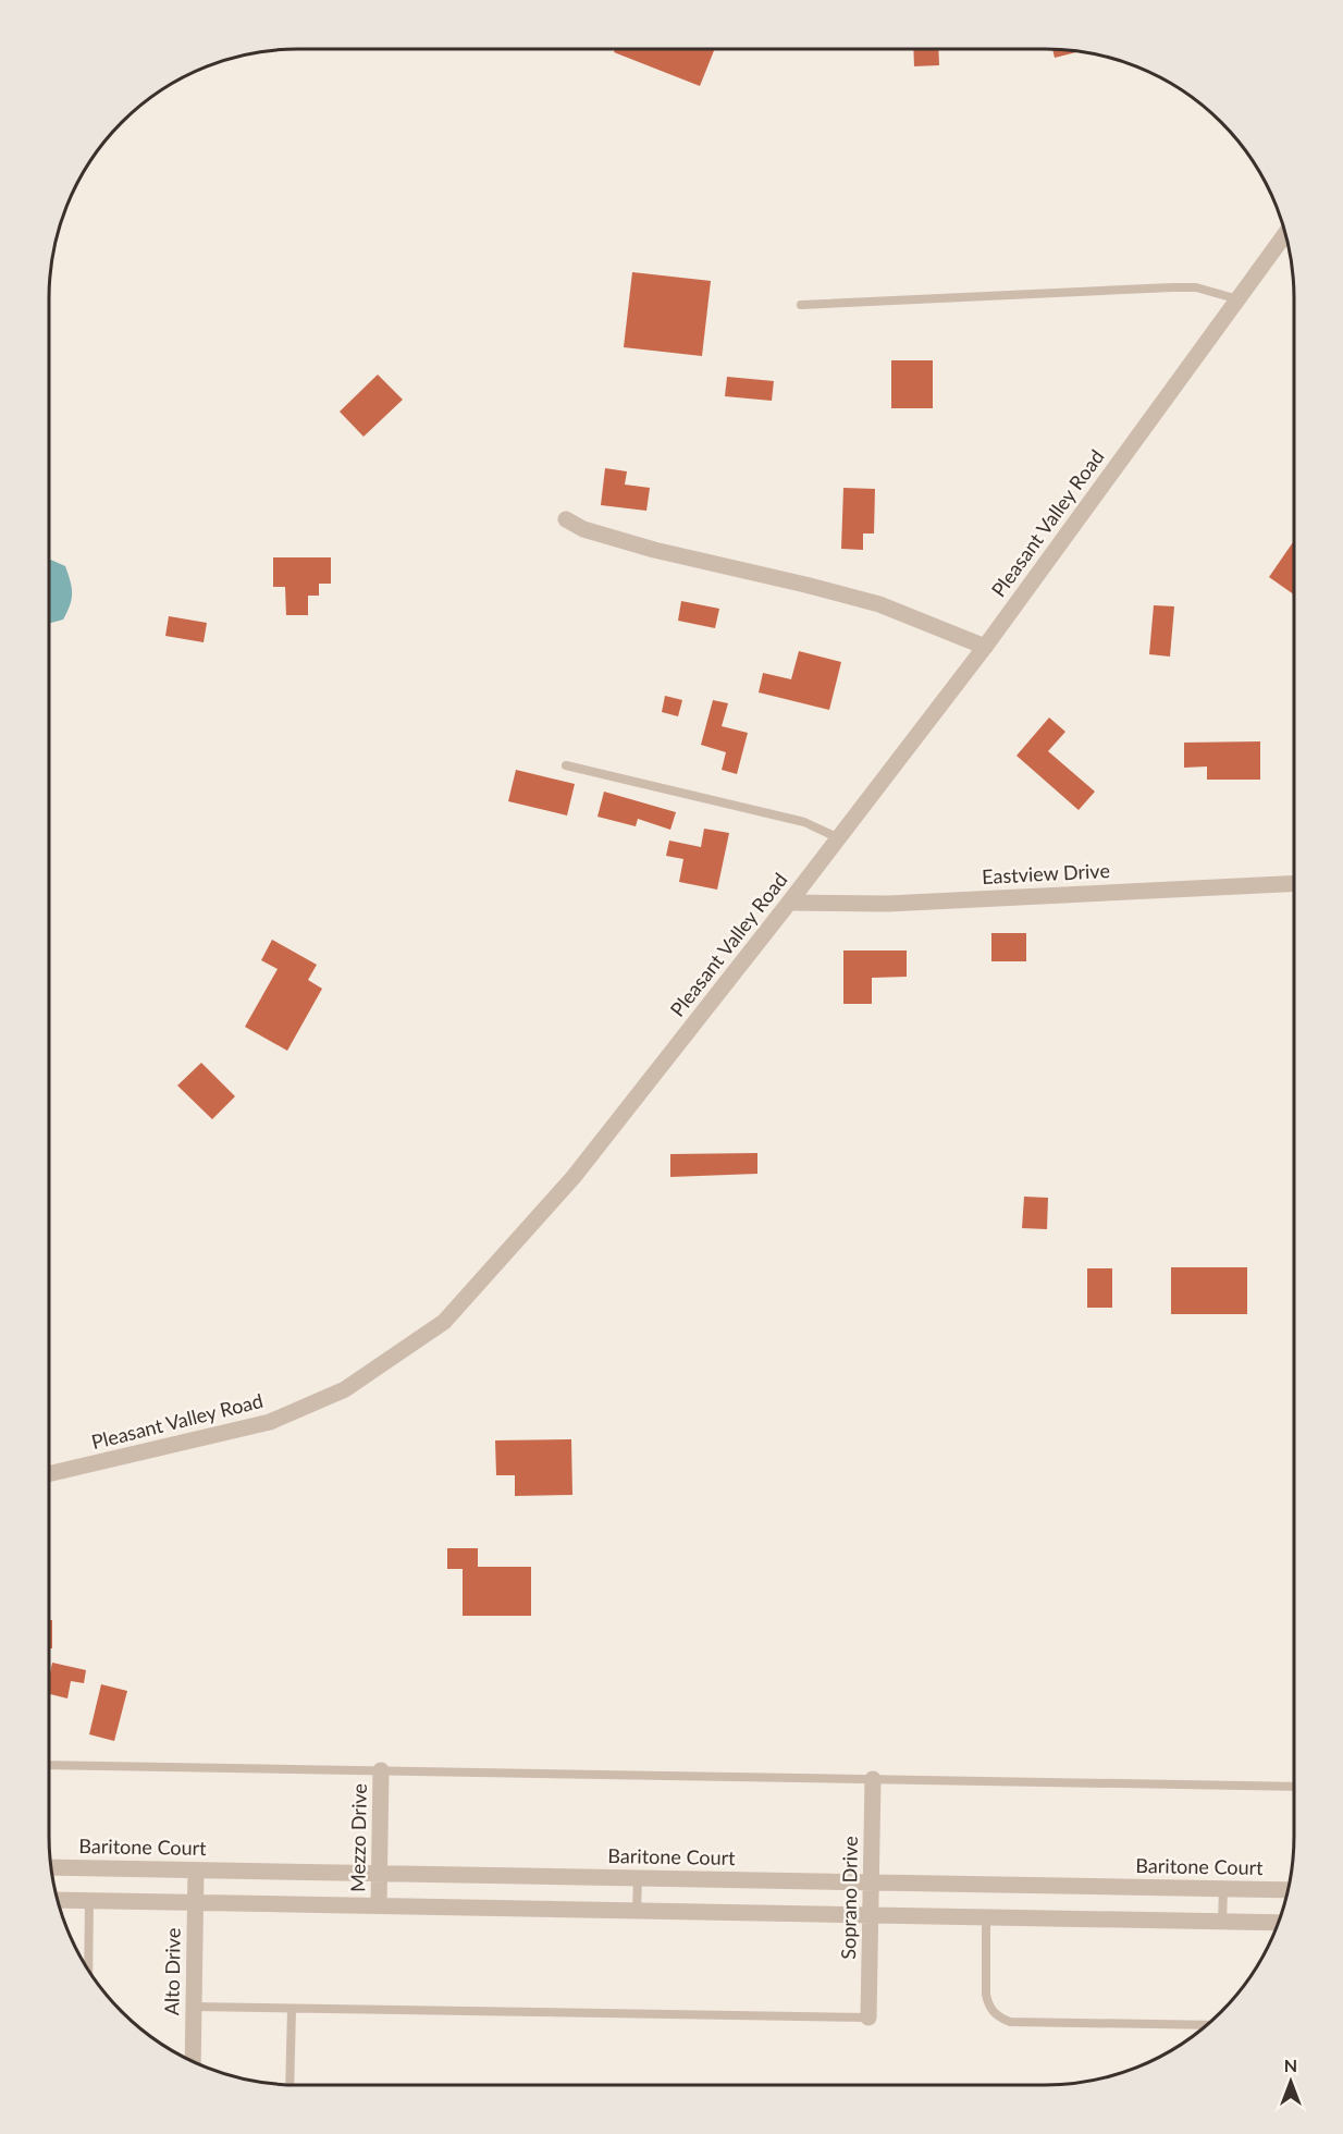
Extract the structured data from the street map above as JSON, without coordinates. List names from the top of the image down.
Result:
{
  "streets": {
    "street": [
      "Pleasant Valley Road",
      "Eastview Drive",
      "Mezzo Drive",
      "Baritone Court",
      "Soprano Drive",
      "Alto Drive"
    ]
  },
  "crossings": [
    ["Pleasant Valley Road", "Eastview Drive"],
    ["Mezzo Drive", "Baritone Court"],
    ["Baritone Court", "Soprano Drive"],
    ["Baritone Court", "Alto Drive"]
  ],
  "north": "top"
}
